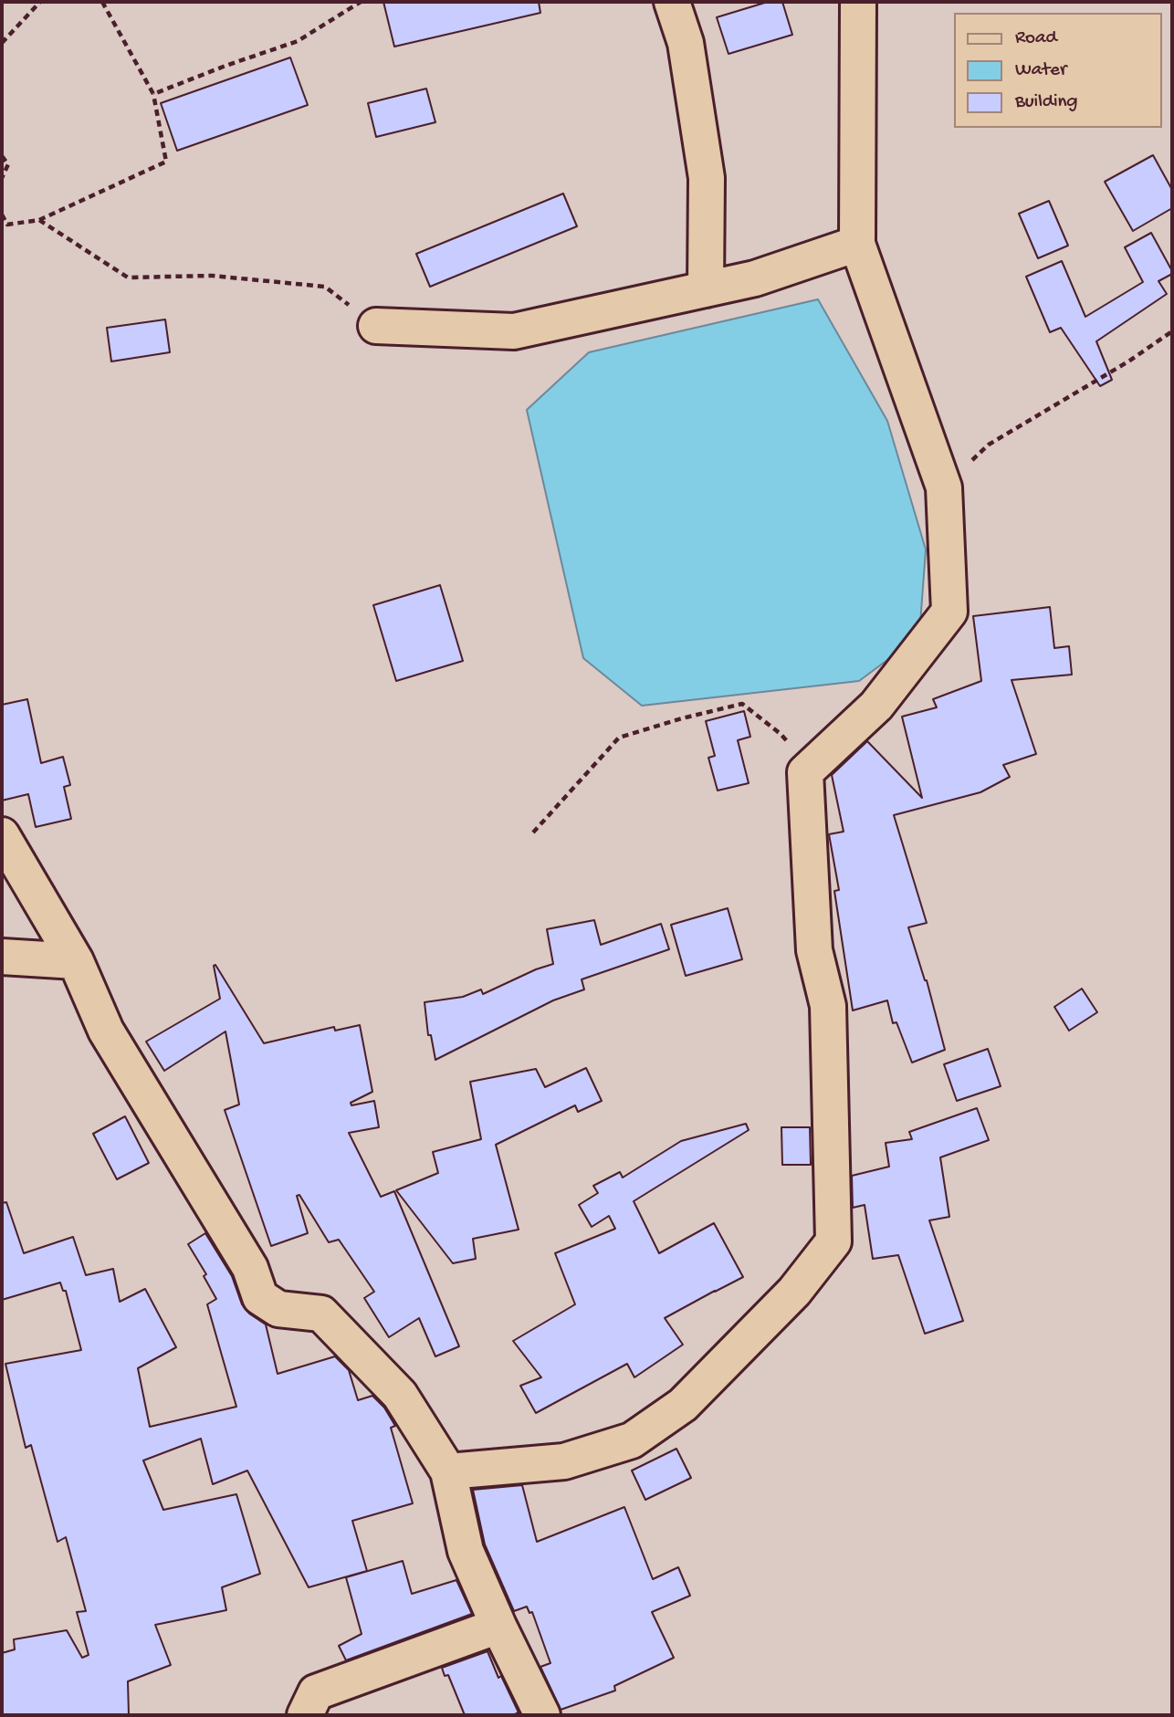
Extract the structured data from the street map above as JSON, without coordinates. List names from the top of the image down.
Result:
{
  "legend": ["Road", "Water", "Building"]
}
